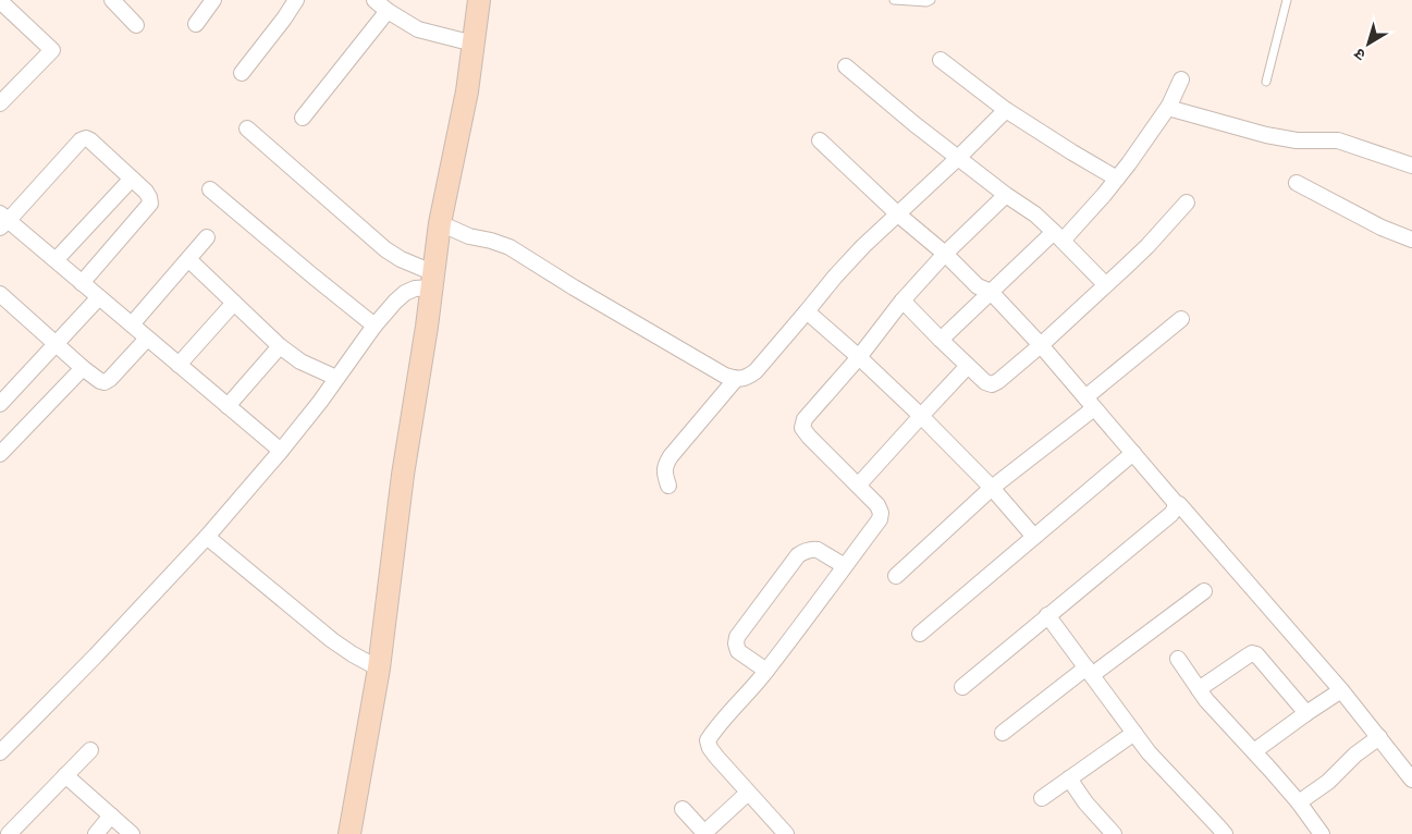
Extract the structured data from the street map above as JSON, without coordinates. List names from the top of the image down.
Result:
{
  "north": "bottom left"
}
